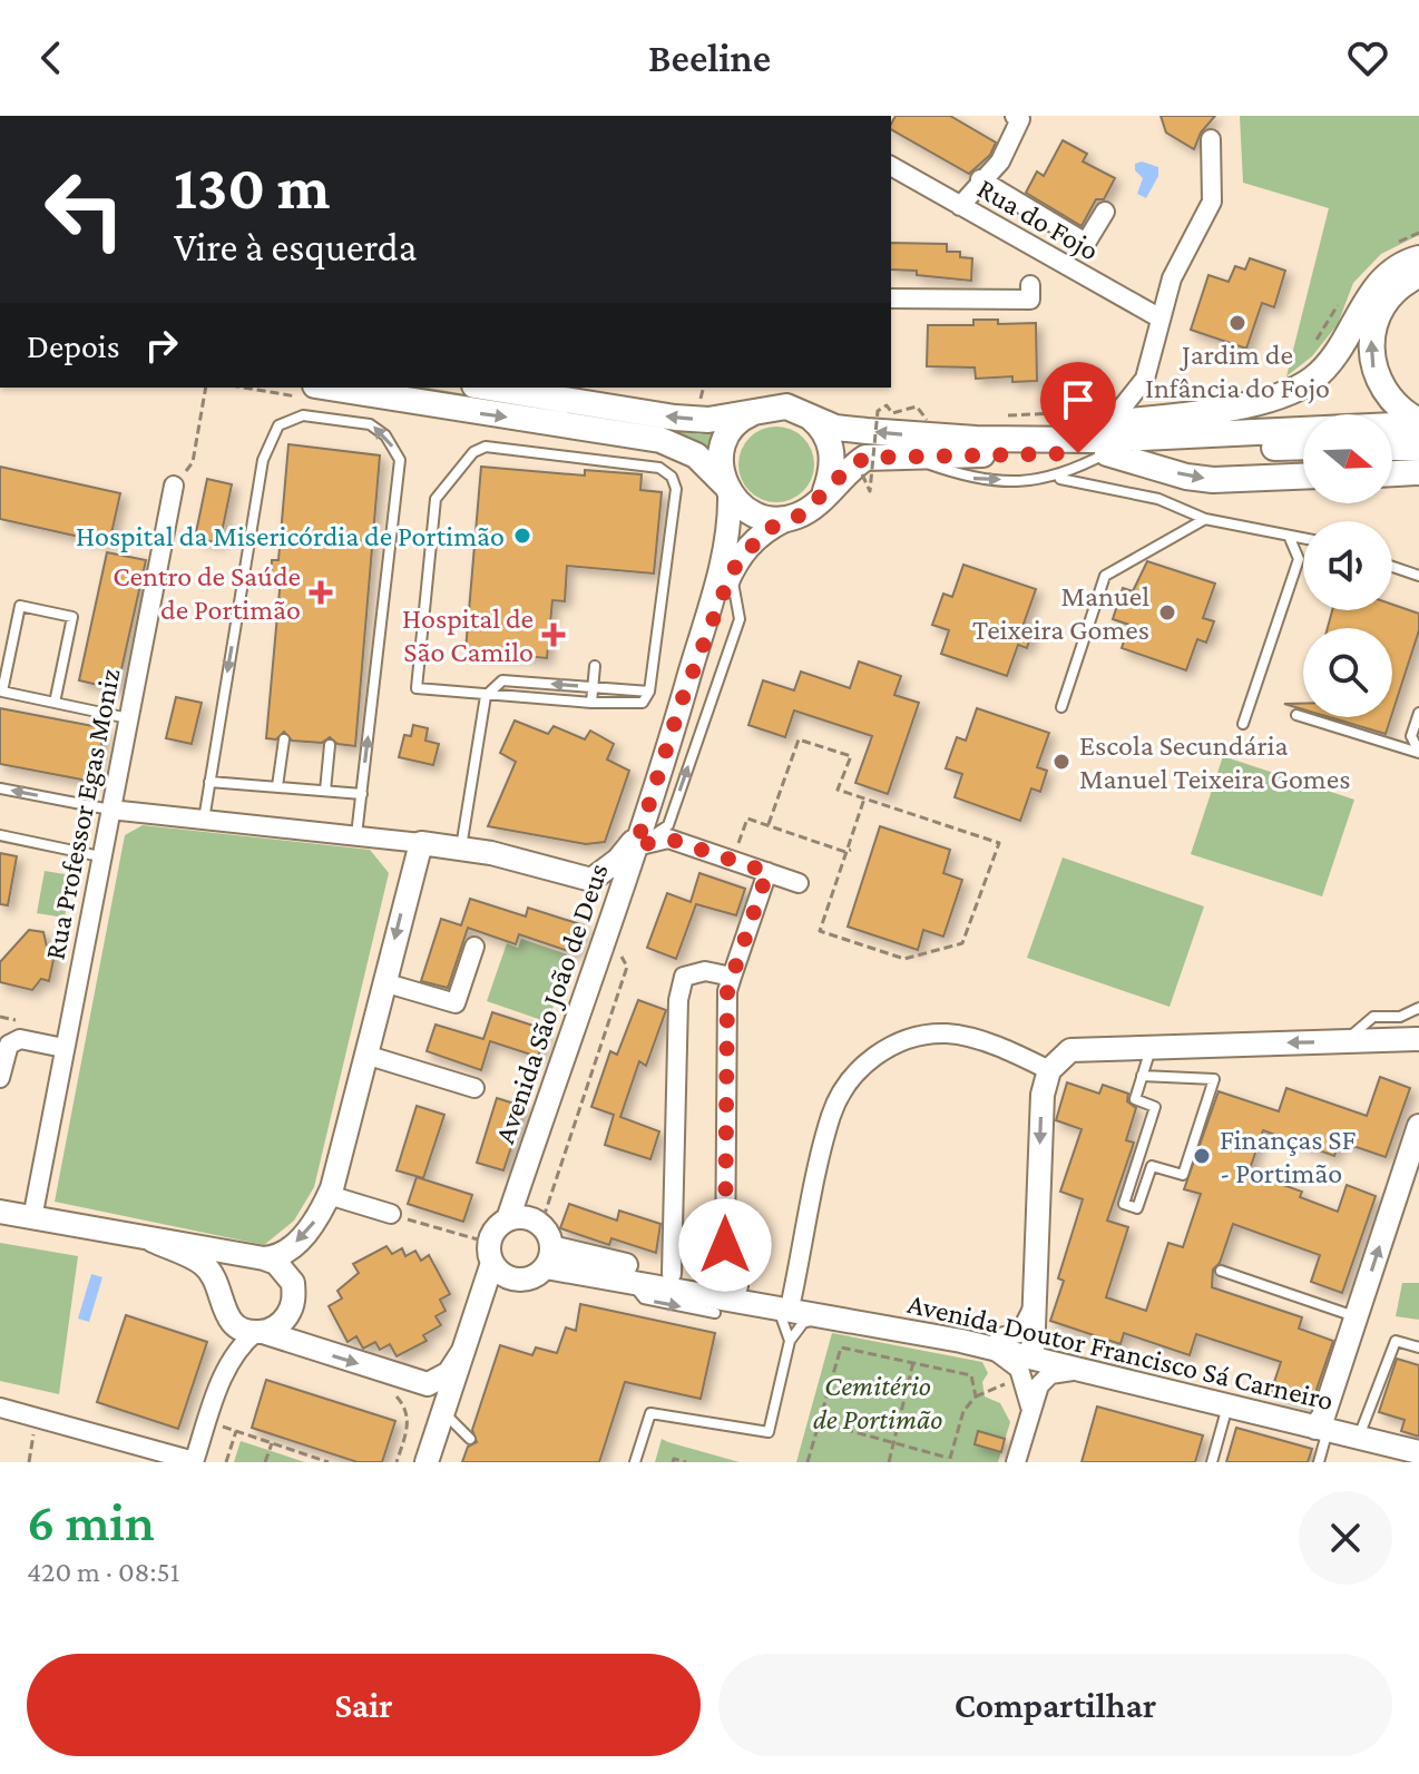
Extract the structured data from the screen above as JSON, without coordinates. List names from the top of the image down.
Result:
{
  "streets": {
    "street": [
      "Rua do Fojo",
      "Rua Professor Egas Moniz",
      "Avenida São João de Deus",
      "Avenida Doutor Francisco Sá Carneiro"
    ]
  },
  "crossings": [
    ["Avenida São João de Deus", "Avenida Doutor Francisco Sá Carneiro"]
  ],
  "parks": ["Cemitério de Portimão"],
  "places": {
    "other": [
      "Jardim de Infância do Fojo",
      "Hospital da Misericórdia de Portimão",
      "Manuel Teixeira Gomes",
      "Escola Secundária Manuel Teixeira Gomes",
      "Finanças SF - Portimão"
    ],
    "health": ["Centro de Saúde de Portimão", "Hospital de São Camilo"]
  },
  "north": "right",
  "page": {
    "header": "Beeline",
    "turn": ["130 m", "Vire à esquerda"],
    "then": "Depois",
    "heading": ["6 min", "420 m · 08:51"],
    "buttons": ["Sair", "Compartilhar"]
  }
}
